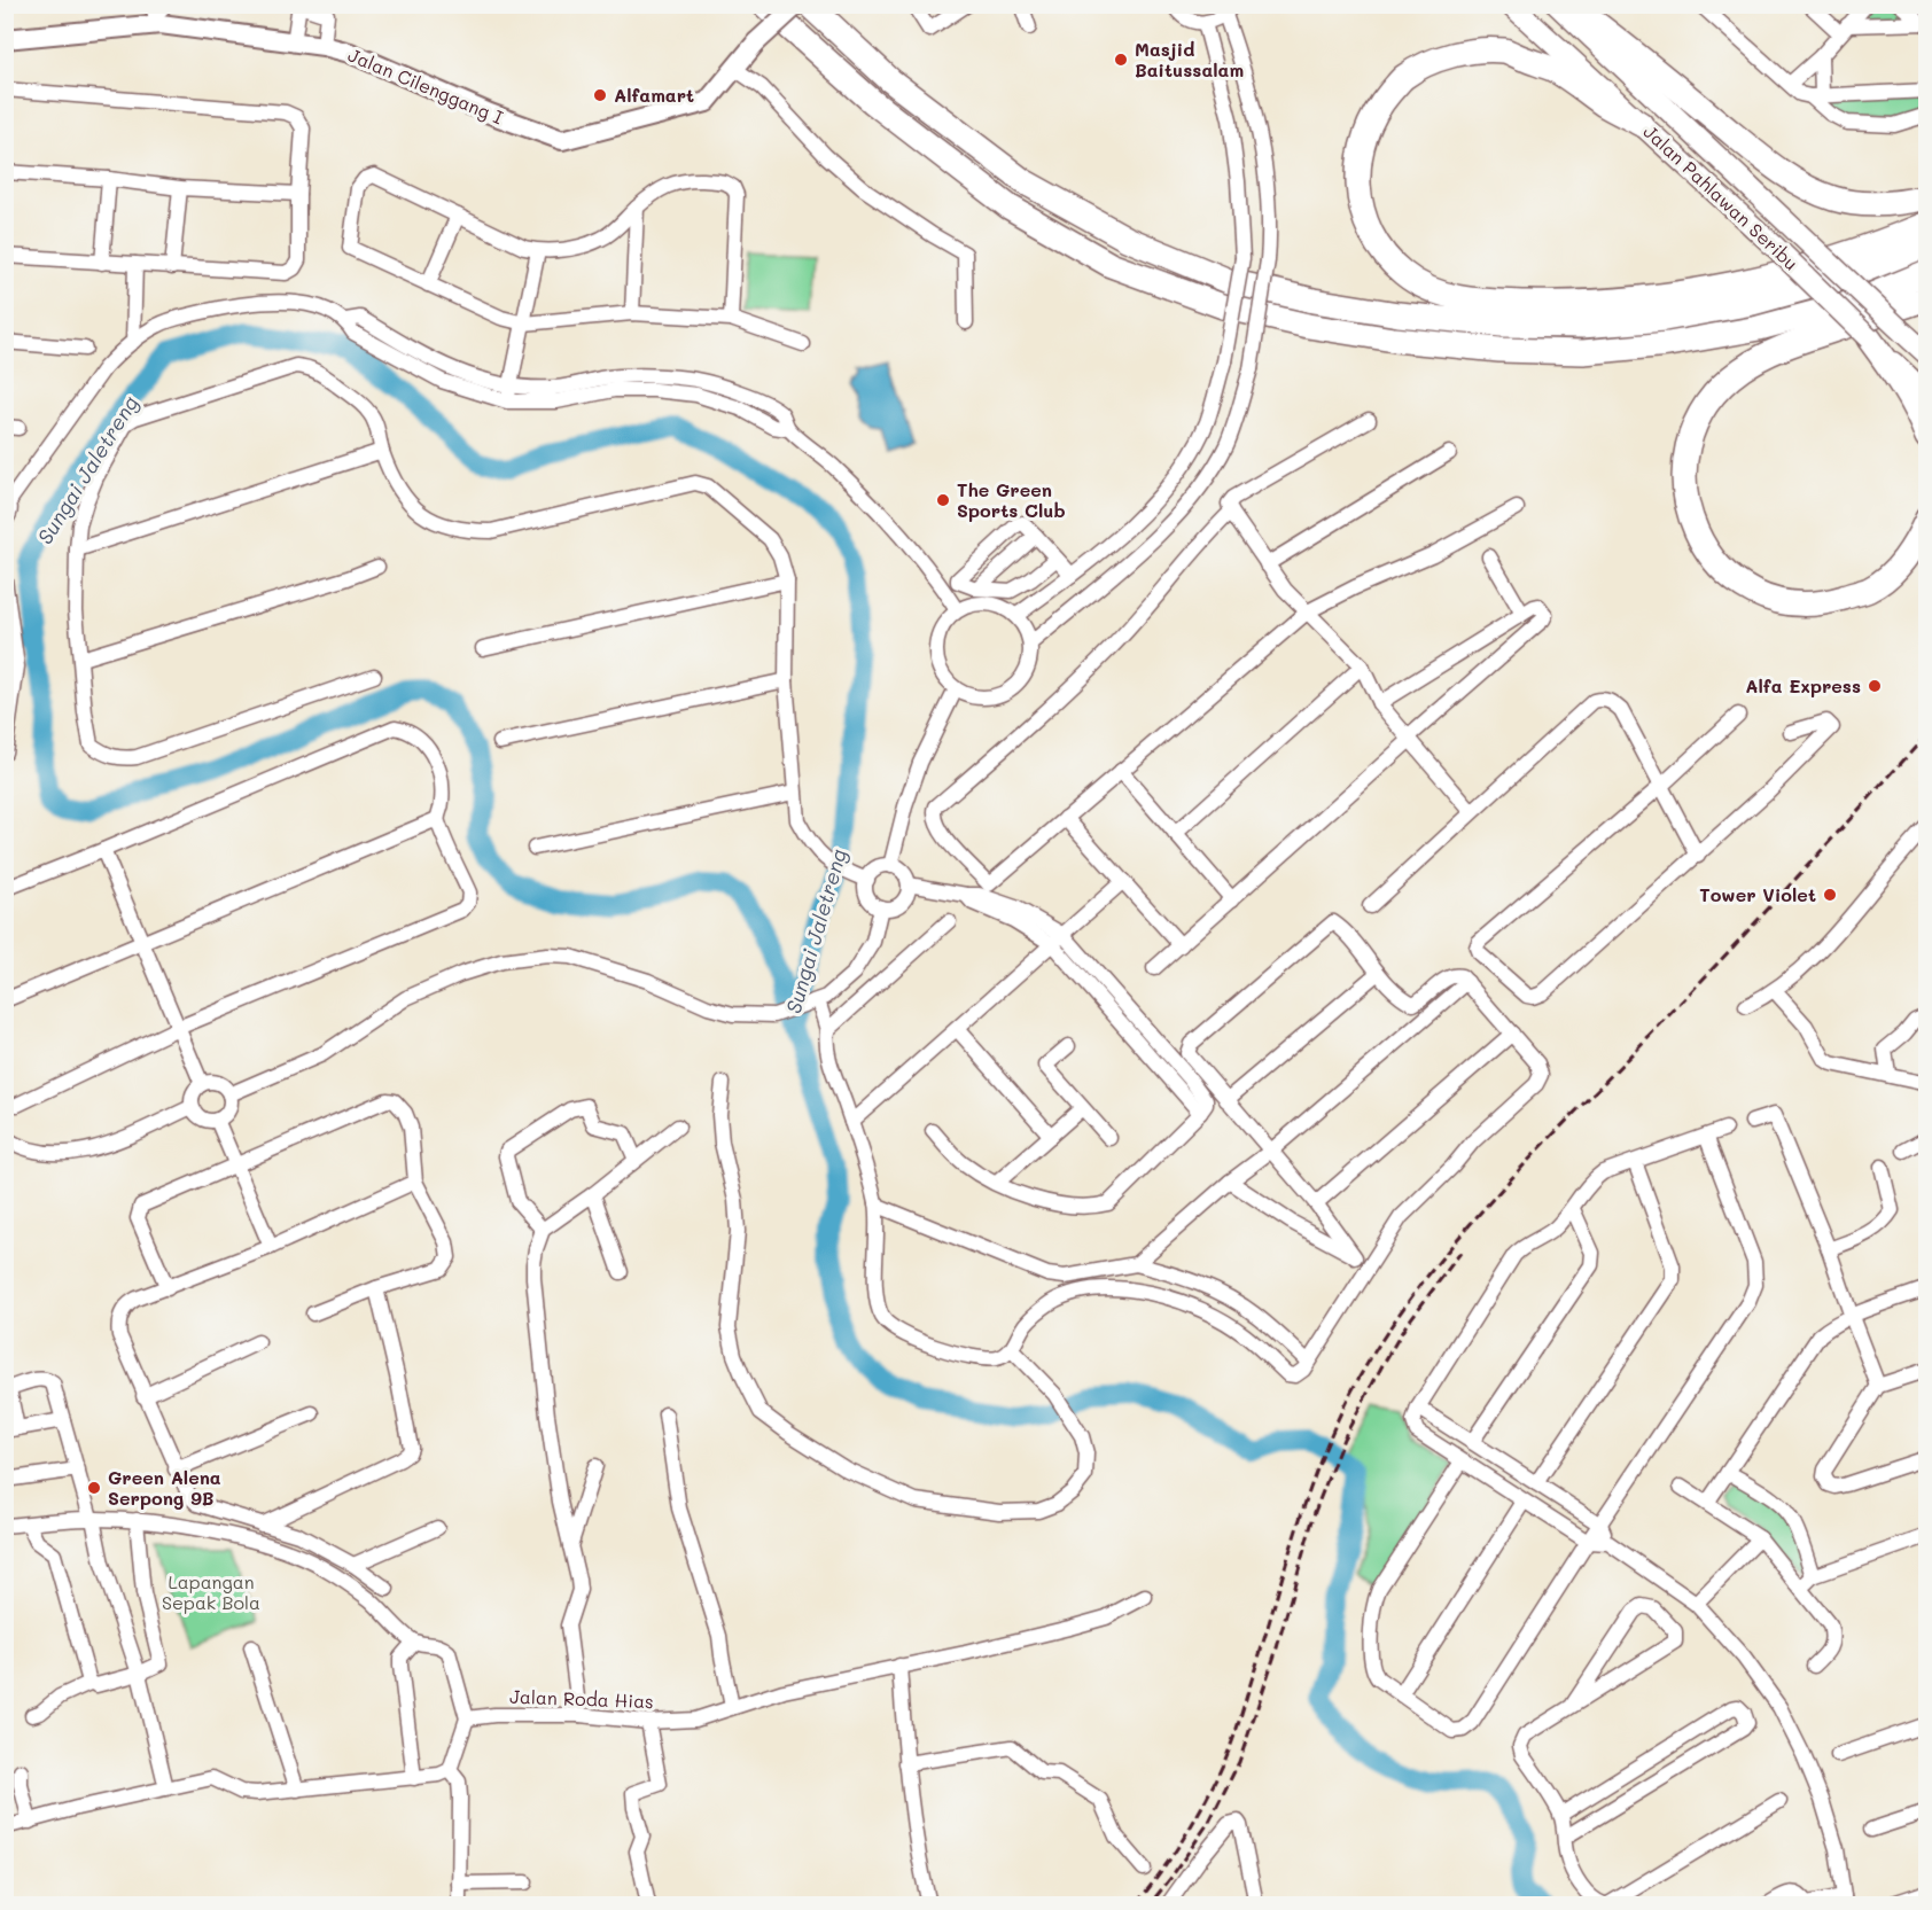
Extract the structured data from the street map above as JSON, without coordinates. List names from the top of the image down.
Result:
{
  "streets": {
    "main road": ["Jalan Pahlawan Seribu"],
    "street": ["Jalan Cilenggang I", "Jalan Roda Hias"]
  },
  "water": ["Sungai Jaletreng"],
  "parks": ["Lapangan Sepak Bola"],
  "places": [
    "Masjid Baitussalam",
    "Alfamart",
    "The Green Sports Club",
    "Alfa Express",
    "Tower Violet",
    "Green Alena Serpong 9B"
  ]
}
